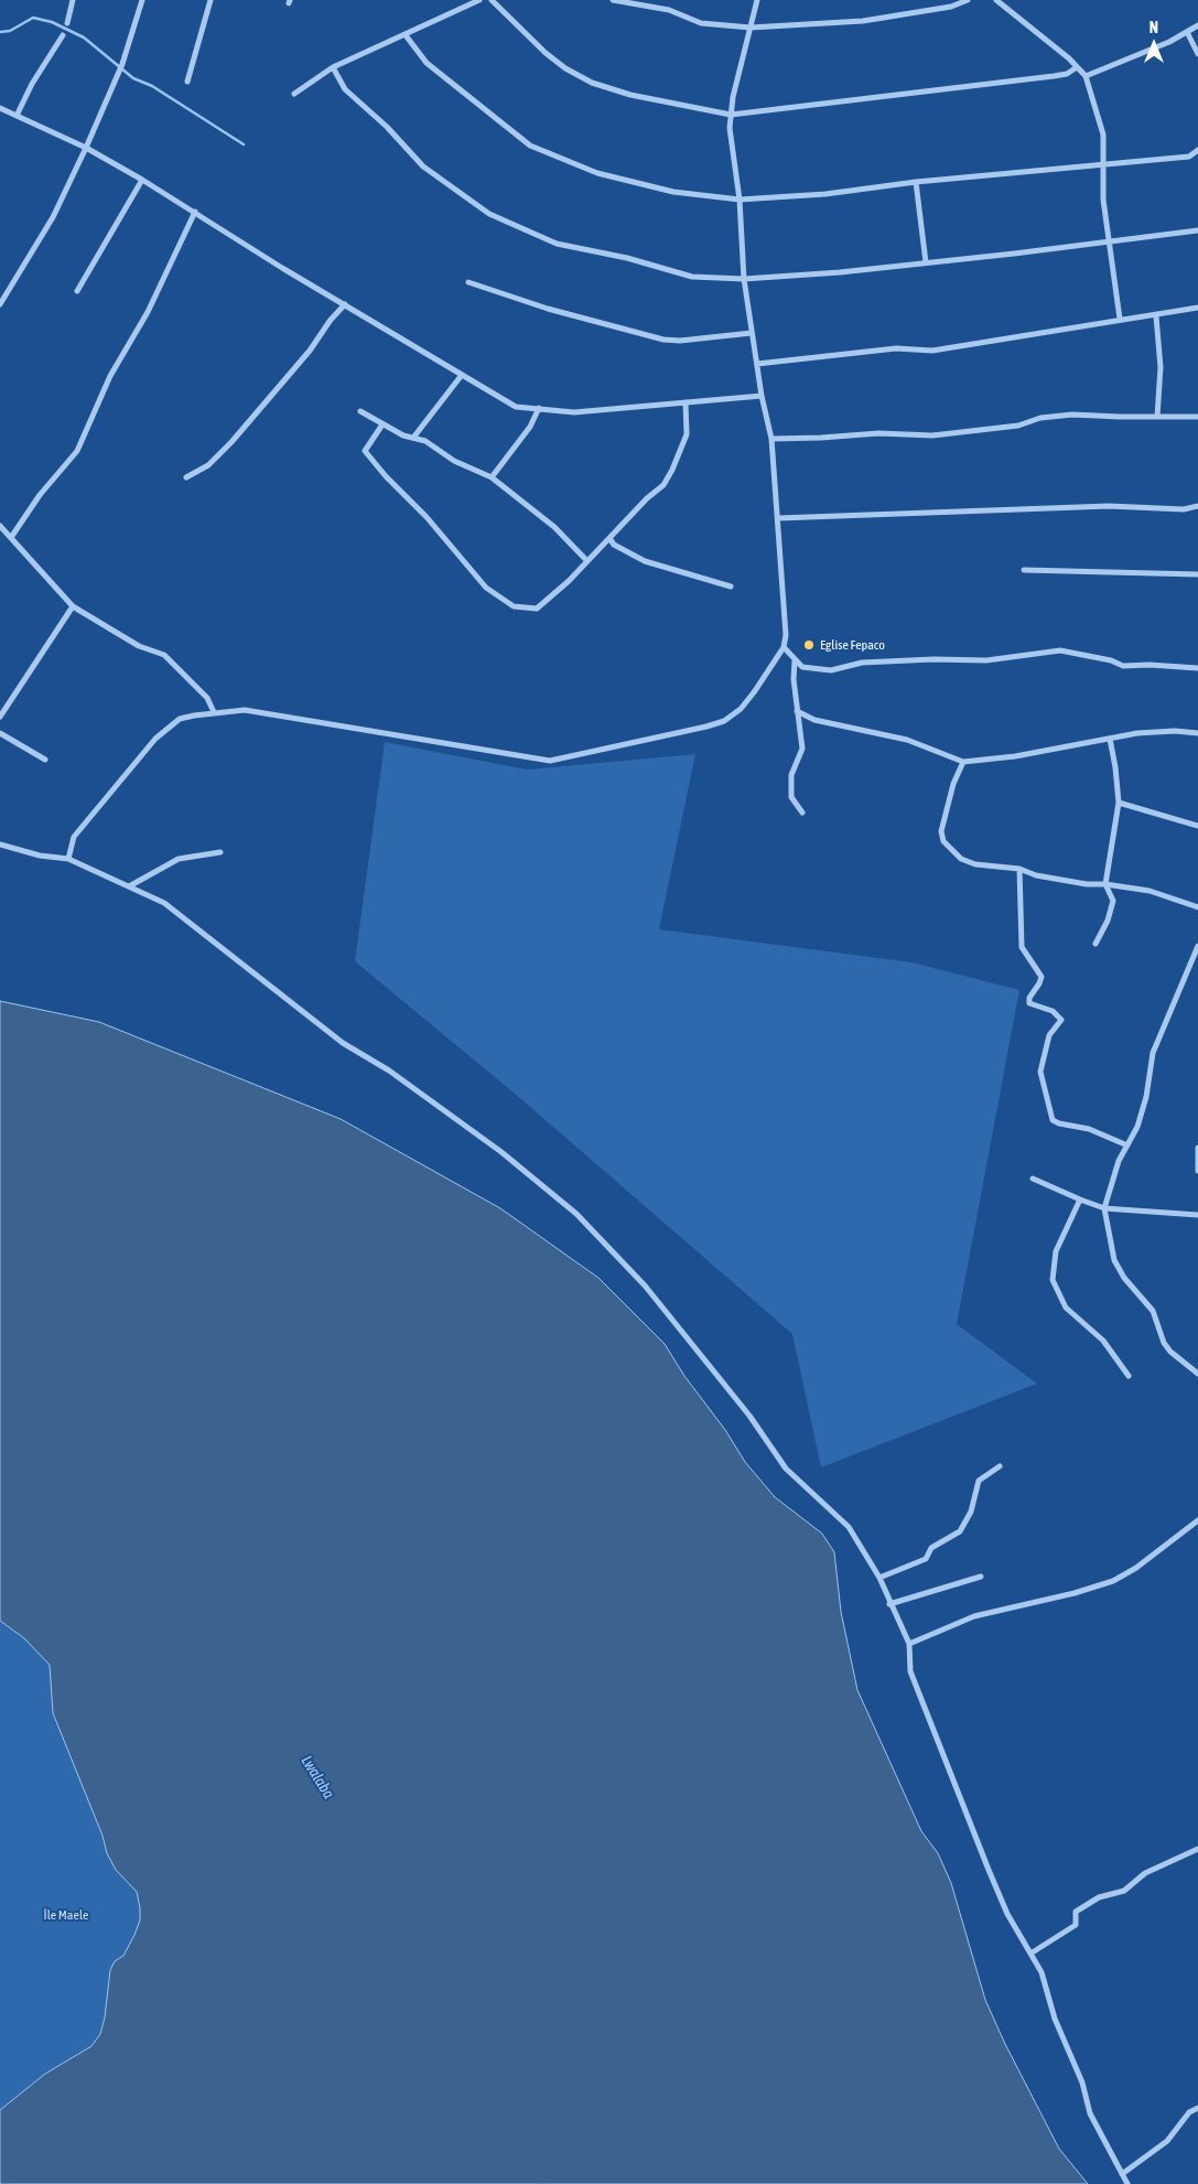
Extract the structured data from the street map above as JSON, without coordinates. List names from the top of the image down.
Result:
{
  "water": ["Lwalaba"],
  "parks": ["Île Maele"],
  "places": ["Eglise Fepaco"],
  "north": "top"
}
